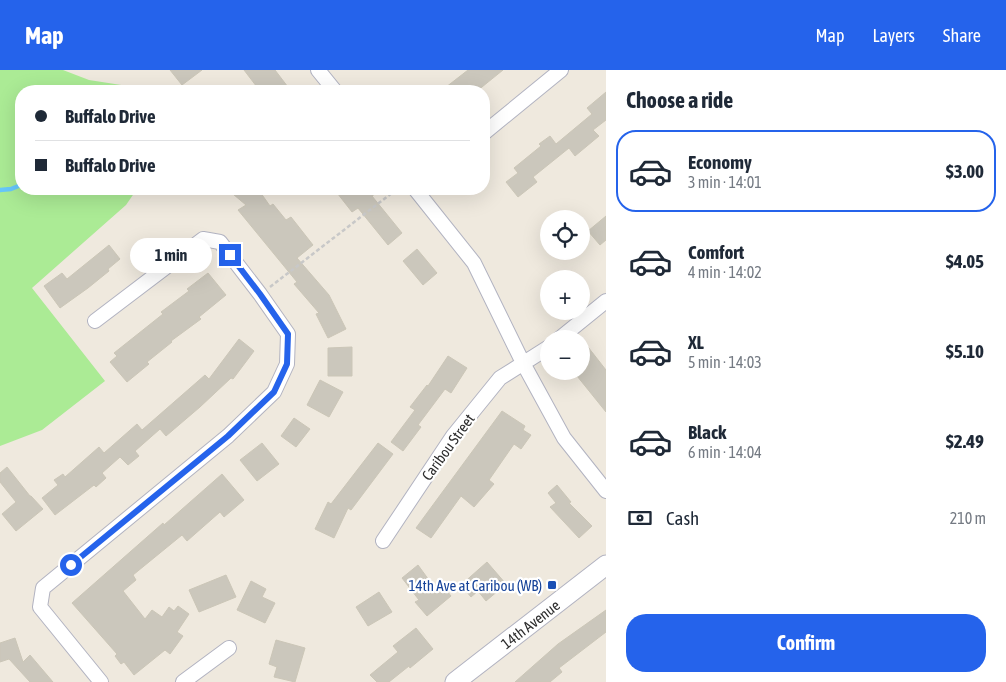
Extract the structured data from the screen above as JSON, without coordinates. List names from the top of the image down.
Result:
{
  "streets": {
    "street": ["Caribou Street", "14th Avenue"]
  },
  "places": {
    "transit": ["14th Ave at Caribou (WB)"]
  },
  "page": {
    "header": "Map",
    "nav": ["Map", "Layers", "Share"],
    "heading": "Choose a ride",
    "banner": ["Buffalo Drive", "Buffalo Drive"],
    "list": [
      {
        "name": "Economy",
        "note": "3 min · 14:01",
        "value": "$3.00"
      },
      {
        "name": "Comfort",
        "note": "4 min · 14:02",
        "value": "$4.05"
      },
      {
        "name": "XL",
        "note": "5 min · 14:03",
        "value": "$5.10"
      },
      {
        "name": "Black",
        "note": "6 min · 14:04",
        "value": "$2.49"
      }
    ],
    "map_buttons": ["+", "−"],
    "bubble": "1 min",
    "pay": ["Cash", "210 m"],
    "buttons": "Confirm"
  }
}
